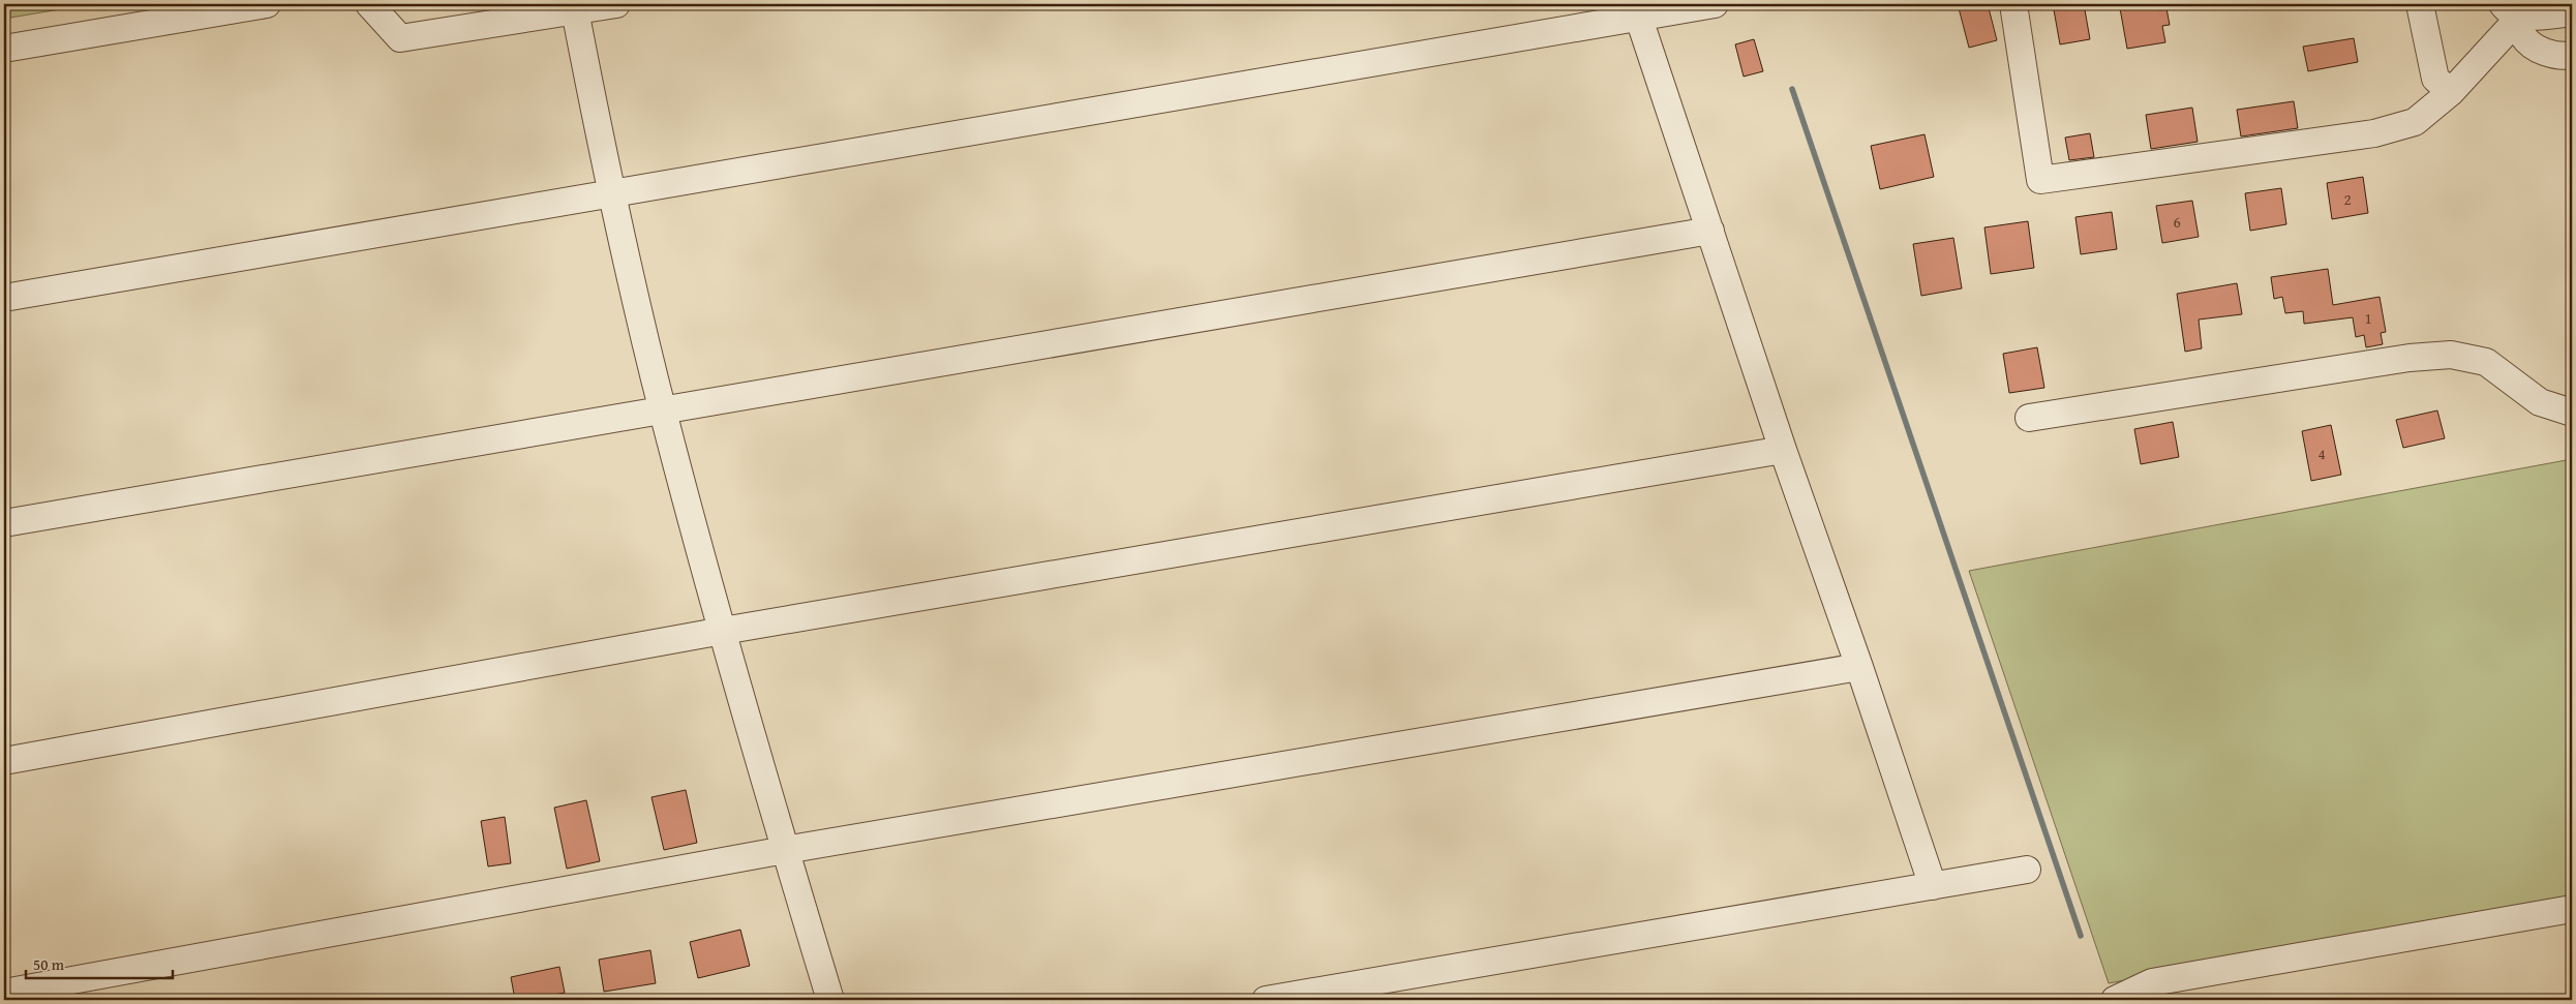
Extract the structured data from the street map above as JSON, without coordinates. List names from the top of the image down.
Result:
{
  "house_numbers": [
    "2",
    "6",
    "1",
    "4"
  ],
  "scale_bar": "50 m"
}
